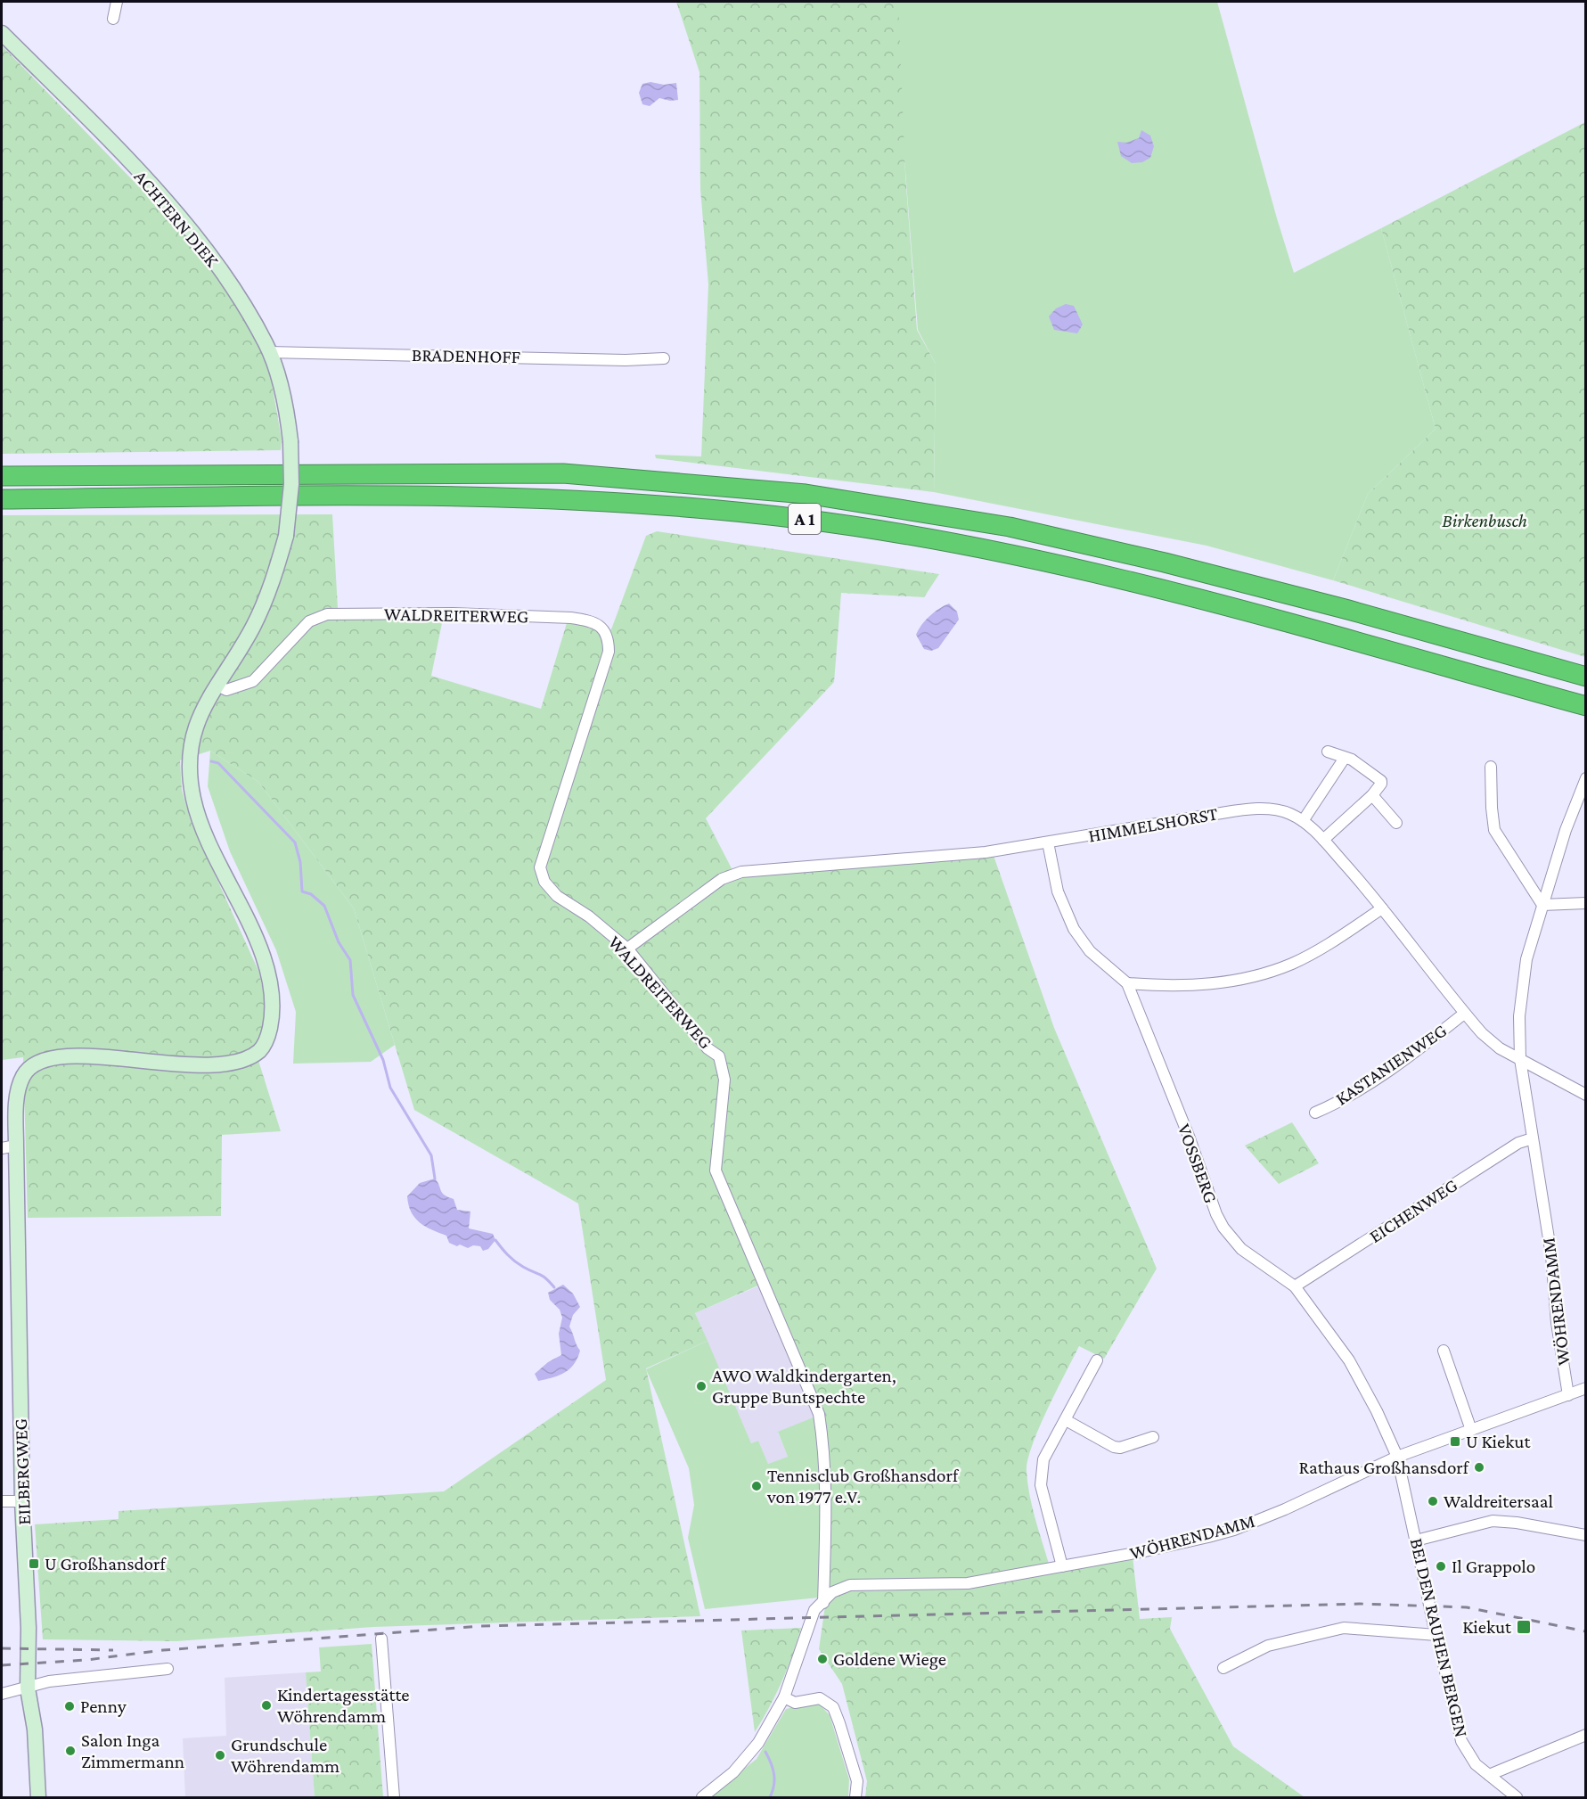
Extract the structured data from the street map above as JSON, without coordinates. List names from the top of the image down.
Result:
{
  "streets": {
    "highway": ["A 1"],
    "main road": ["ACHTERN DIEK", "EILBERGWEG"],
    "street": [
      "BRADENHOFF",
      "WALDREITERWEG",
      "HIMMELSHORST",
      "KASTANIENWEG",
      "VOSSBERG",
      "EICHENWEG",
      "WÖHRENDAMM",
      "BEI DEN RAUHEN BERGEN"
    ]
  },
  "crossings": [
    ["ACHTERN DIEK", "BRADENHOFF"],
    ["ACHTERN DIEK", "WALDREITERWEG"],
    ["ACHTERN DIEK", "EILBERGWEG"],
    ["WALDREITERWEG", "HIMMELSHORST"],
    ["WALDREITERWEG", "WÖHRENDAMM"],
    ["HIMMELSHORST", "KASTANIENWEG"],
    ["HIMMELSHORST", "VOSSBERG"],
    ["HIMMELSHORST", "WÖHRENDAMM"],
    ["VOSSBERG", "EICHENWEG"],
    ["VOSSBERG", "WÖHRENDAMM"],
    ["VOSSBERG", "BEI DEN RAUHEN BERGEN"],
    ["EICHENWEG", "WÖHRENDAMM"],
    ["WÖHRENDAMM", "BEI DEN RAUHEN BERGEN"]
  ],
  "parks": ["Birkenbusch"],
  "places": {
    "other": [
      "AWO Waldkindergarten, Gruppe Buntspechte",
      "Rathaus Großhansdorf",
      "Tennisclub Großhansdorf von 1977 e.V.",
      "Waldreitersaal",
      "Il Grappolo",
      "Goldene Wiege",
      "Kindertagesstätte Wöhrendamm",
      "Penny",
      "Salon Inga Zimmermann",
      "Grundschule Wöhrendamm"
    ],
    "transit": ["U Kiekut", "U Großhansdorf", "Kiekut"]
  }
}
